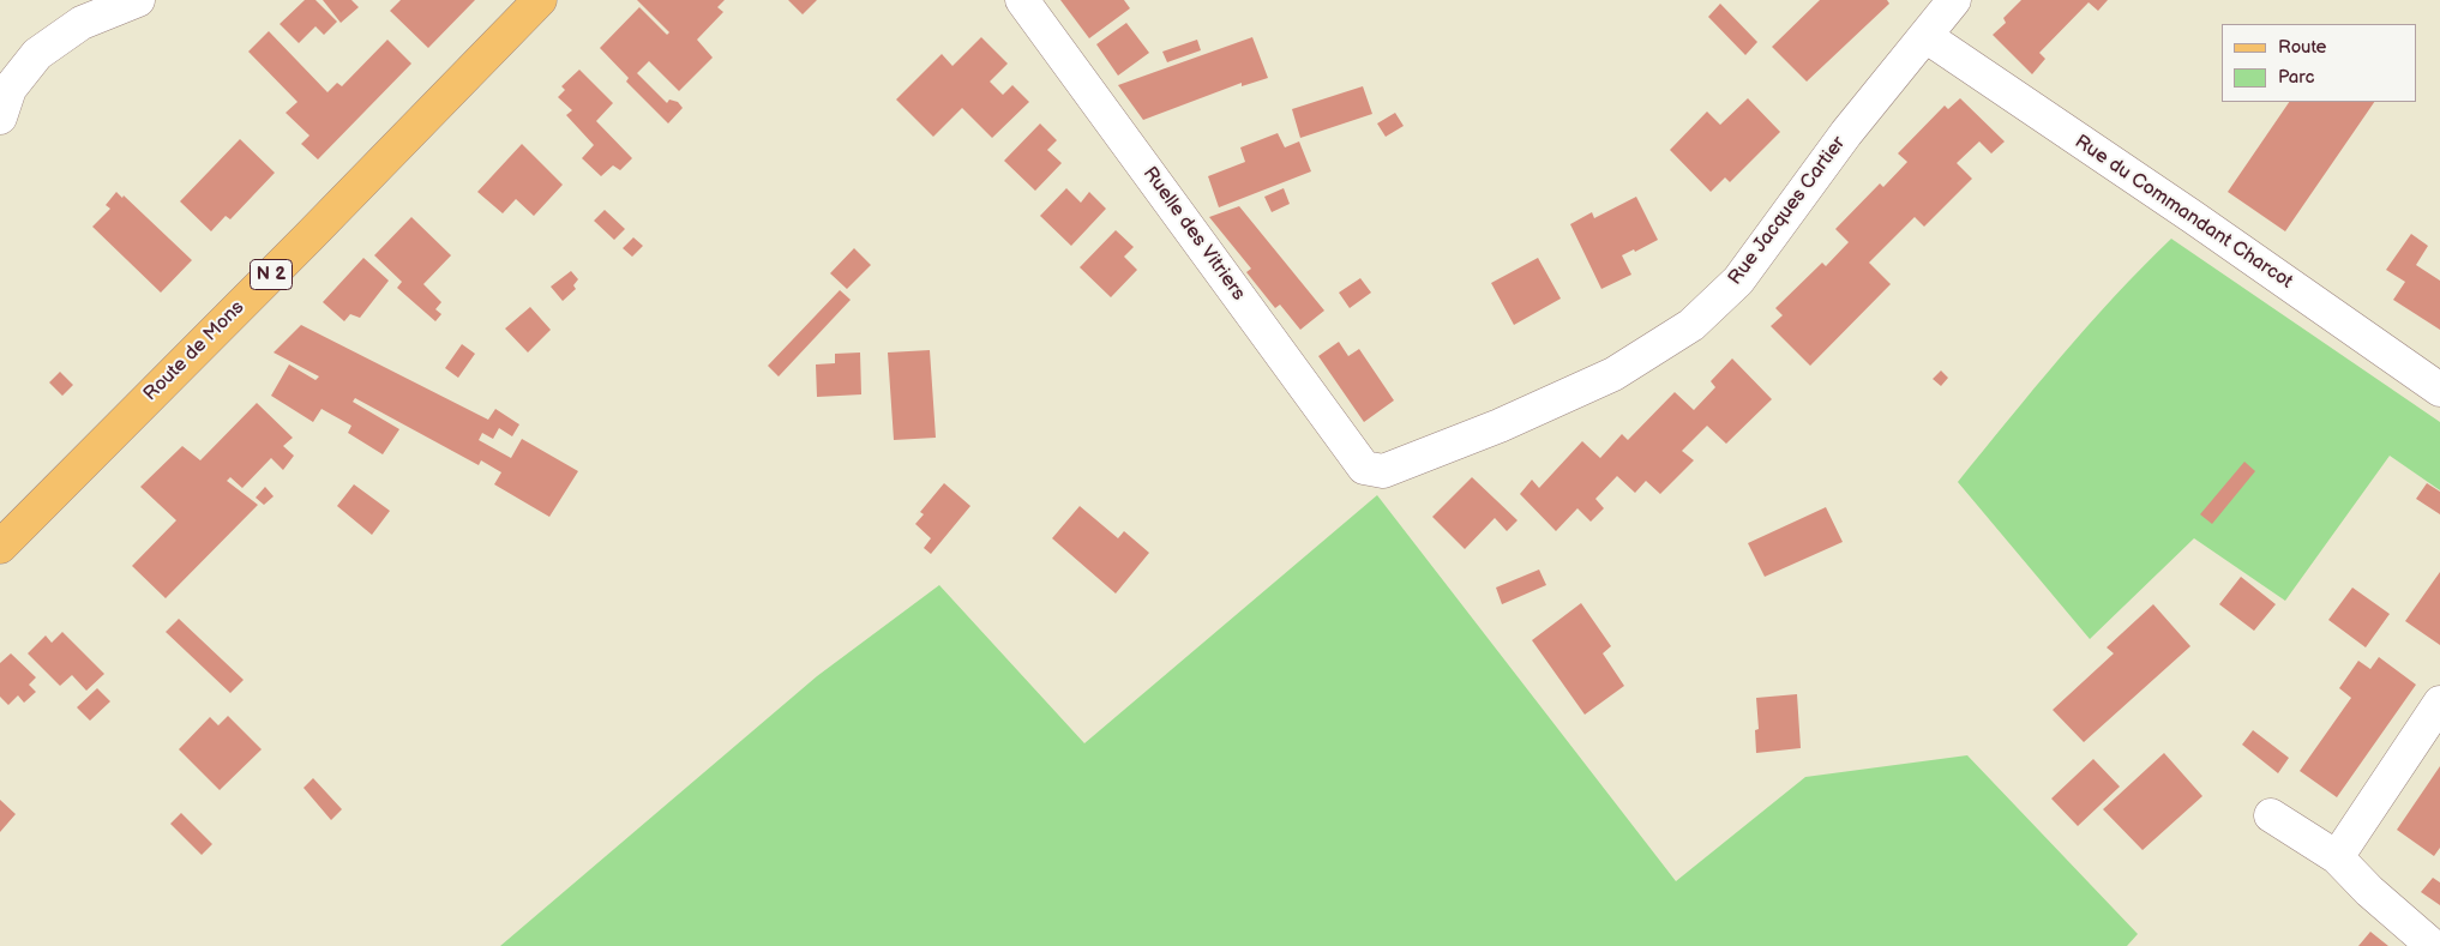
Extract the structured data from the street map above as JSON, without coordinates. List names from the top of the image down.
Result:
{
  "streets": {
    "main road": ["N 2", "Route de Mons"],
    "street": ["Rue Jacques Cartier", "Rue du Commandant Charcot", "Ruelle des Vitriers"]
  },
  "crossings": [
    ["Rue Jacques Cartier", "Rue du Commandant Charcot"],
    ["Rue Jacques Cartier", "Ruelle des Vitriers"]
  ],
  "legend": ["Route", "Parc"]
}
